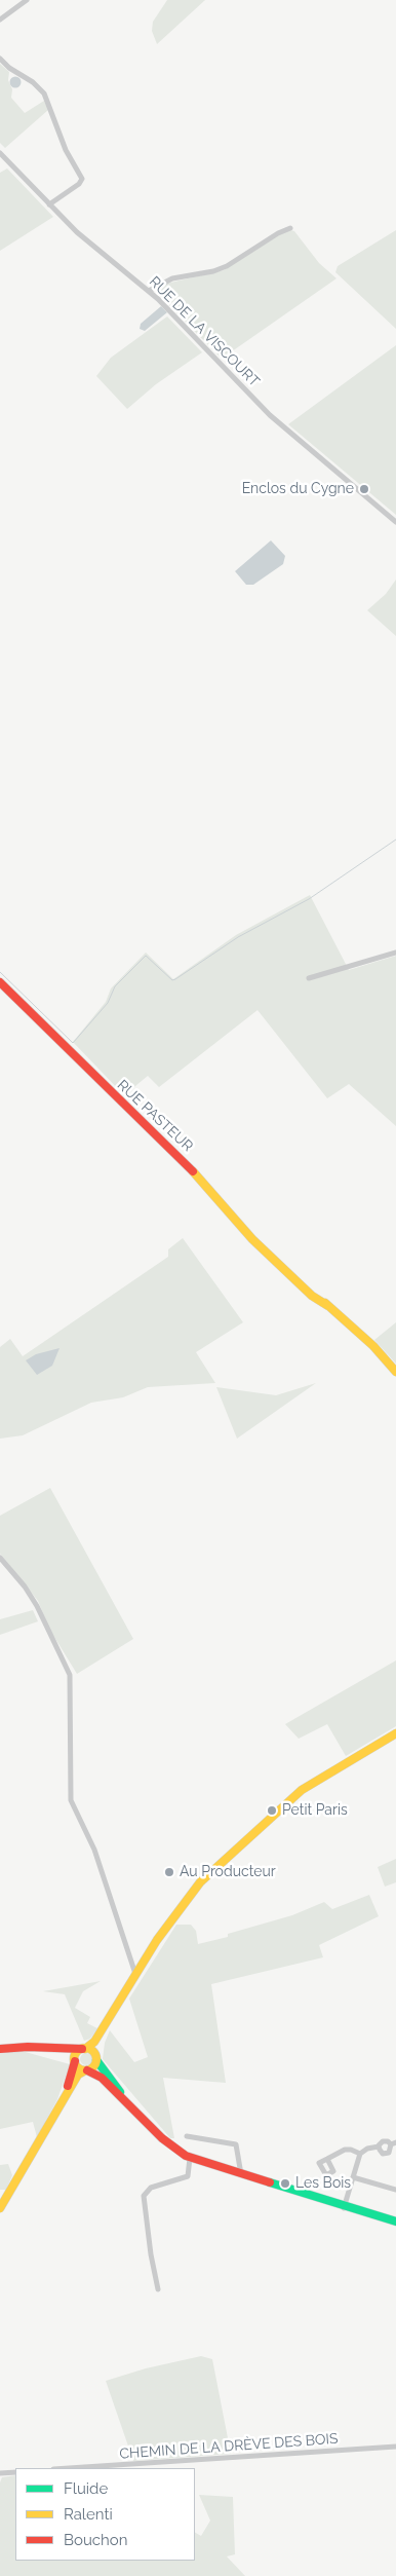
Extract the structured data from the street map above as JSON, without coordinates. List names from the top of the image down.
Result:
{
  "streets": {
    "street": ["RUE DE LA VISCOURT", "RUE PASTEUR", "CHEMIN DE LA DRÈVE DES BOIS"]
  },
  "places": [
    "Enclos du Cygne",
    "Petit Paris",
    "Au Producteur",
    "Les Bois"
  ],
  "legend": ["Fluide", "Ralenti", "Bouchon"]
}
